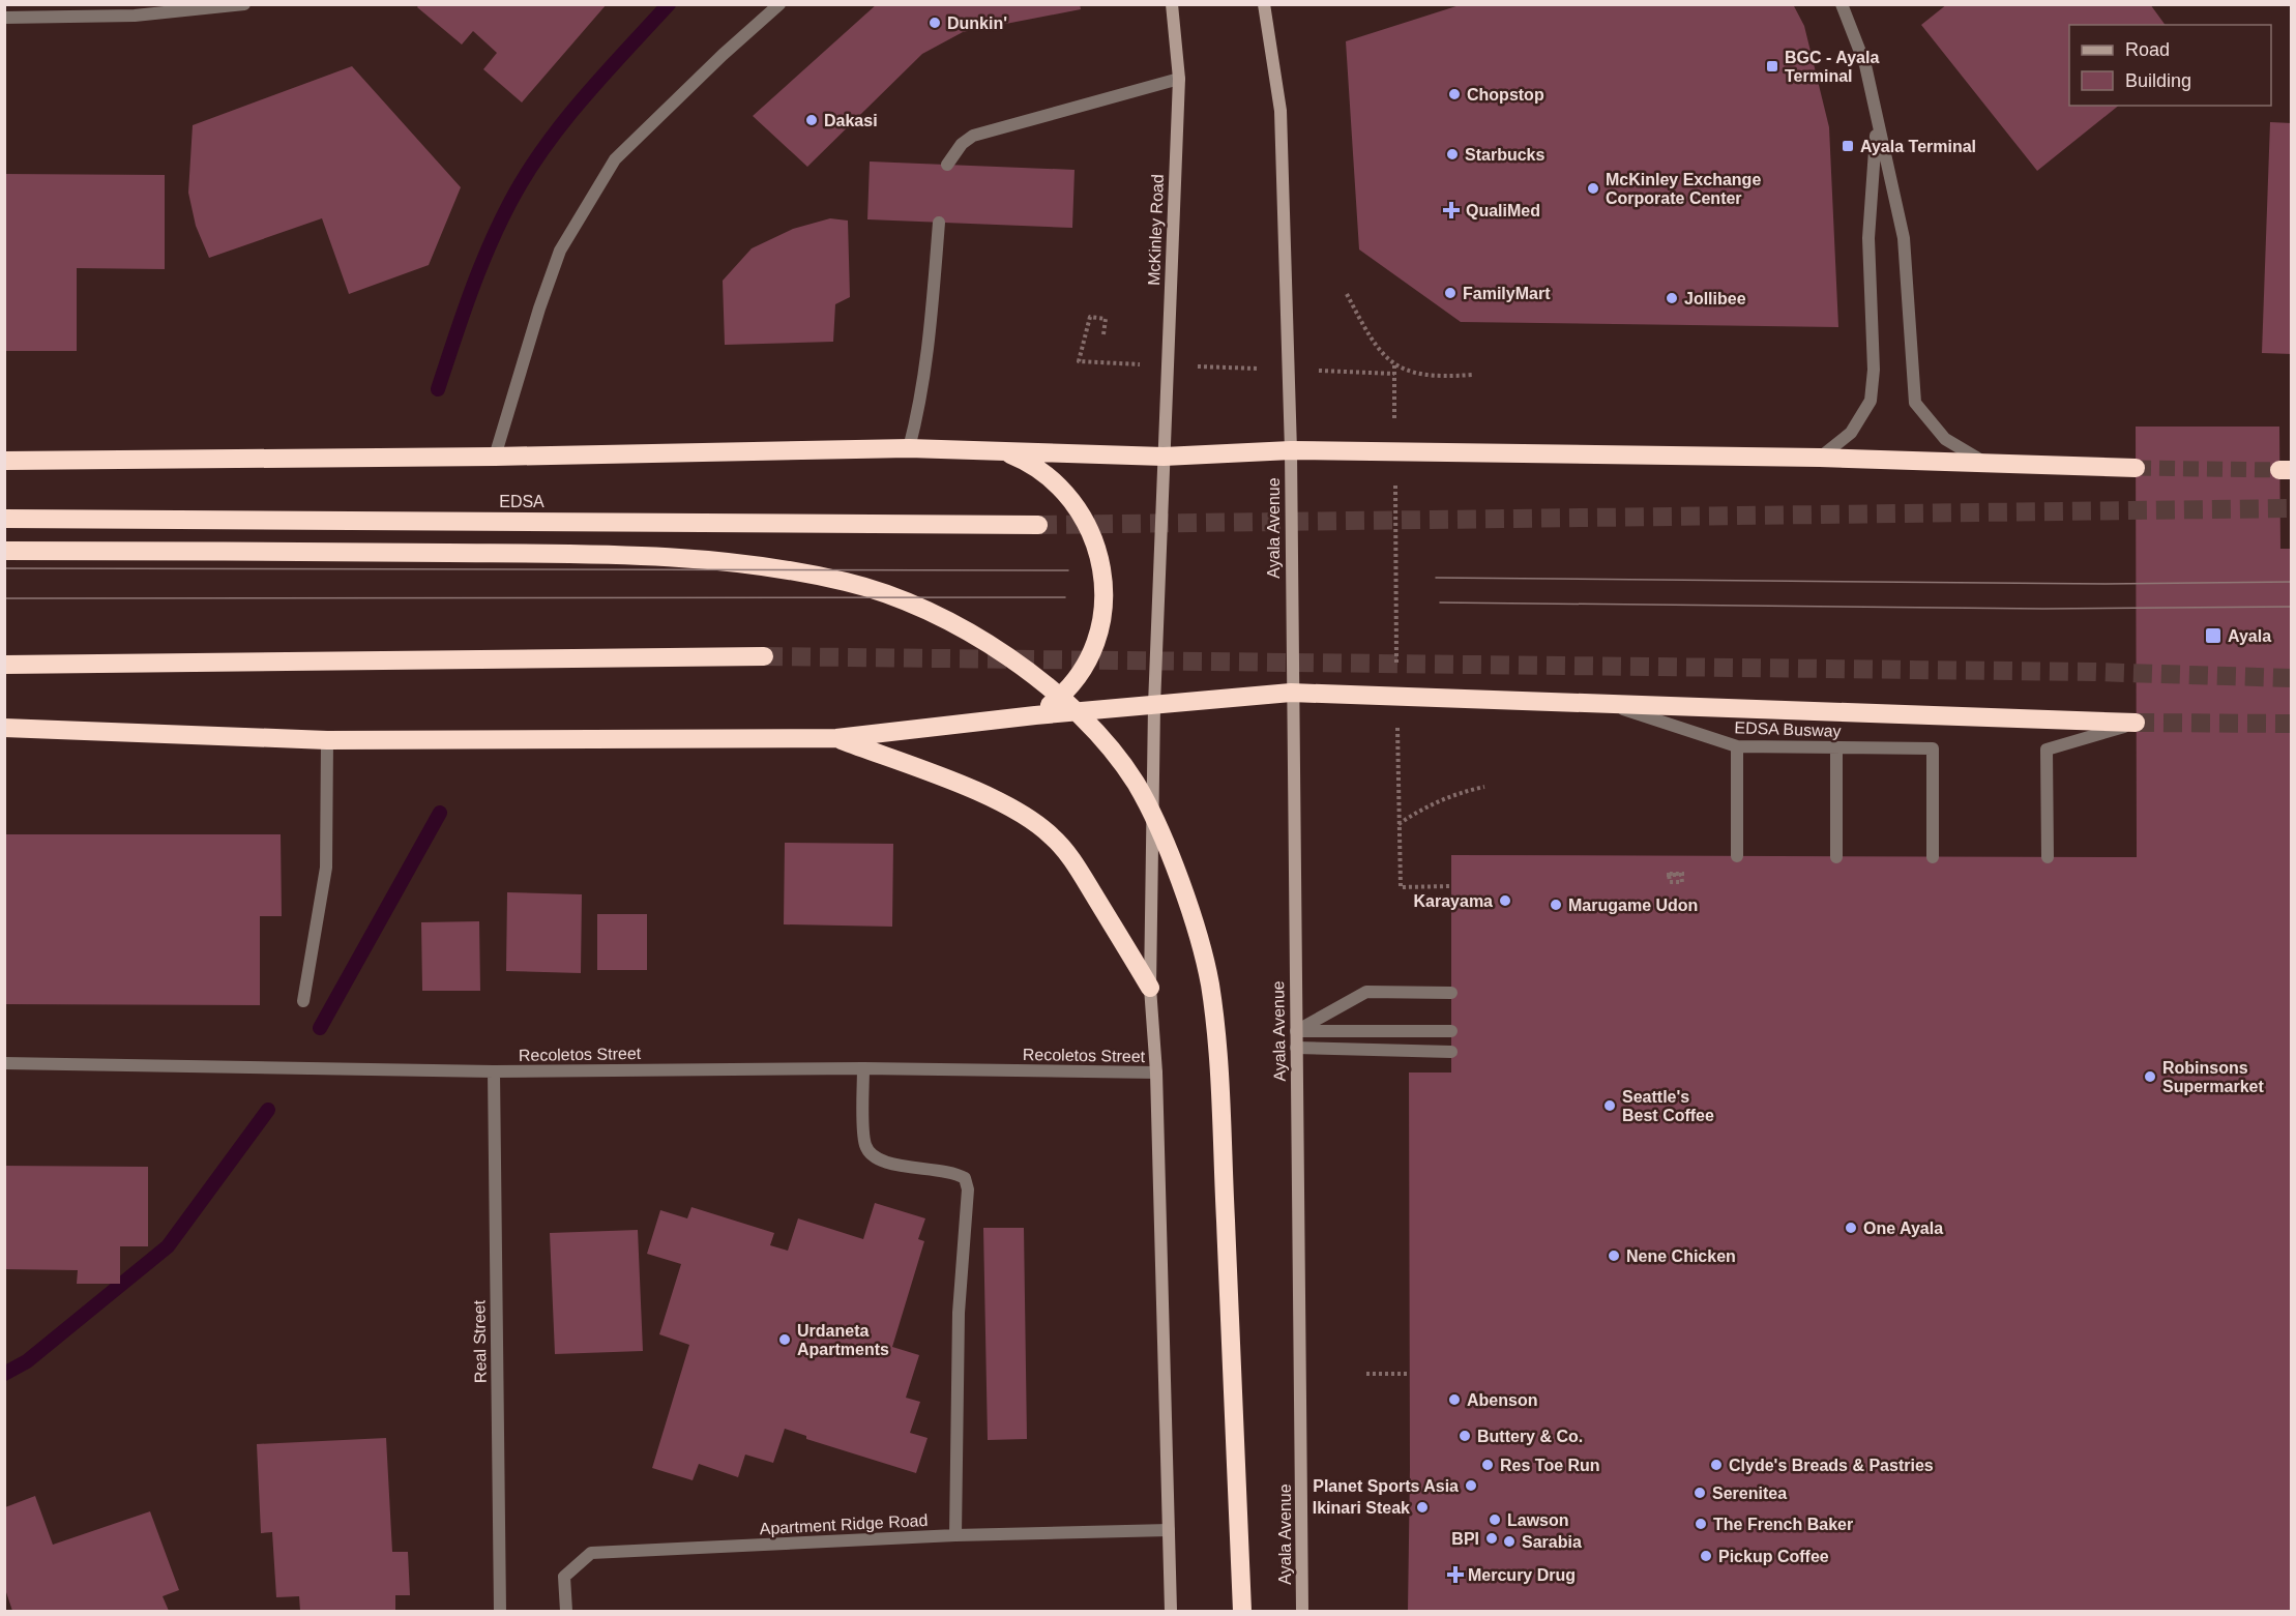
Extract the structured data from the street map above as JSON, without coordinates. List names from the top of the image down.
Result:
{
  "streets": {
    "highway": ["EDSA"],
    "main road": ["McKinley Road", "Ayala Avenue"],
    "street": [
      "EDSA Busway",
      "Recoletos Street",
      "Real Street",
      "Apartment Ridge Road"
    ]
  },
  "crossings": [
    ["Recoletos Street", "Real Street"]
  ],
  "places": {
    "other": [
      "Dunkin'",
      "Chopstop",
      "Dakasi",
      "Starbucks",
      "McKinley Exchange Corporate Center",
      "FamilyMart",
      "Jollibee",
      "Karayama",
      "Marugame Udon",
      "Robinsons Supermarket",
      "Seattle's Best Coffee",
      "One Ayala",
      "Nene Chicken",
      "Urdaneta Apartments",
      "Abenson",
      "Buttery & Co.",
      "Res Toe Run",
      "Clyde's Breads & Pastries",
      "Planet Sports Asia",
      "Serenitea",
      "Ikinari Steak",
      "Lawson",
      "The French Baker",
      "BPI",
      "Sarabia",
      "Pickup Coffee"
    ],
    "transit": ["BGC - Ayala Terminal", "Ayala Terminal", "Ayala"],
    "health": ["QualiMed", "Mercury Drug"]
  },
  "legend": ["Road", "Building"]
}
